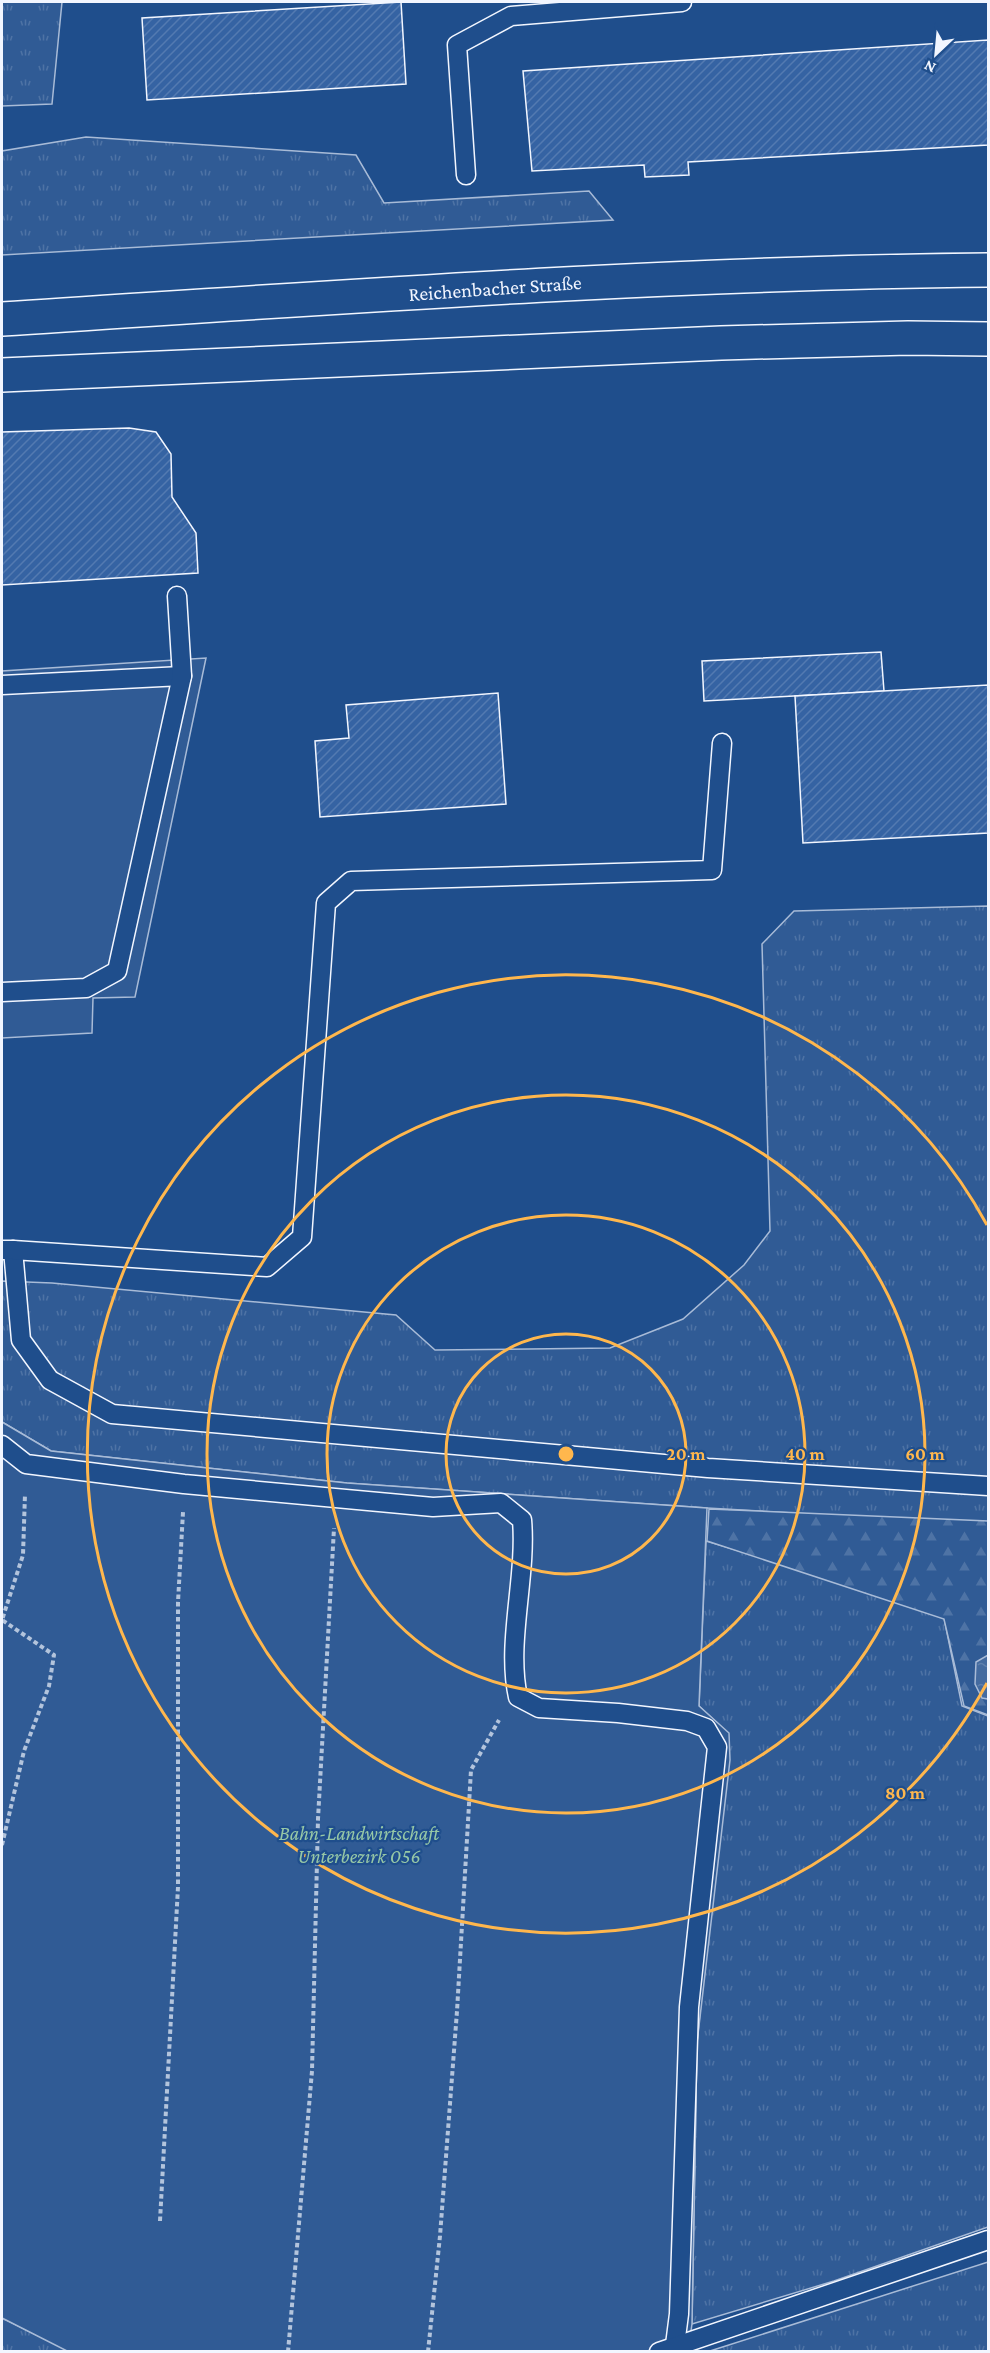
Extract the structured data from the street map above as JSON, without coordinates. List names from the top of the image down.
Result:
{
  "streets": {
    "main road": ["Reichenbacher Straße"]
  },
  "parks": ["Bahn-Landwirtschaft Unterbezirk 056"],
  "north": "bottom left",
  "rings": [
    "20 m",
    "40 m",
    "60 m",
    "80 m"
  ]
}
